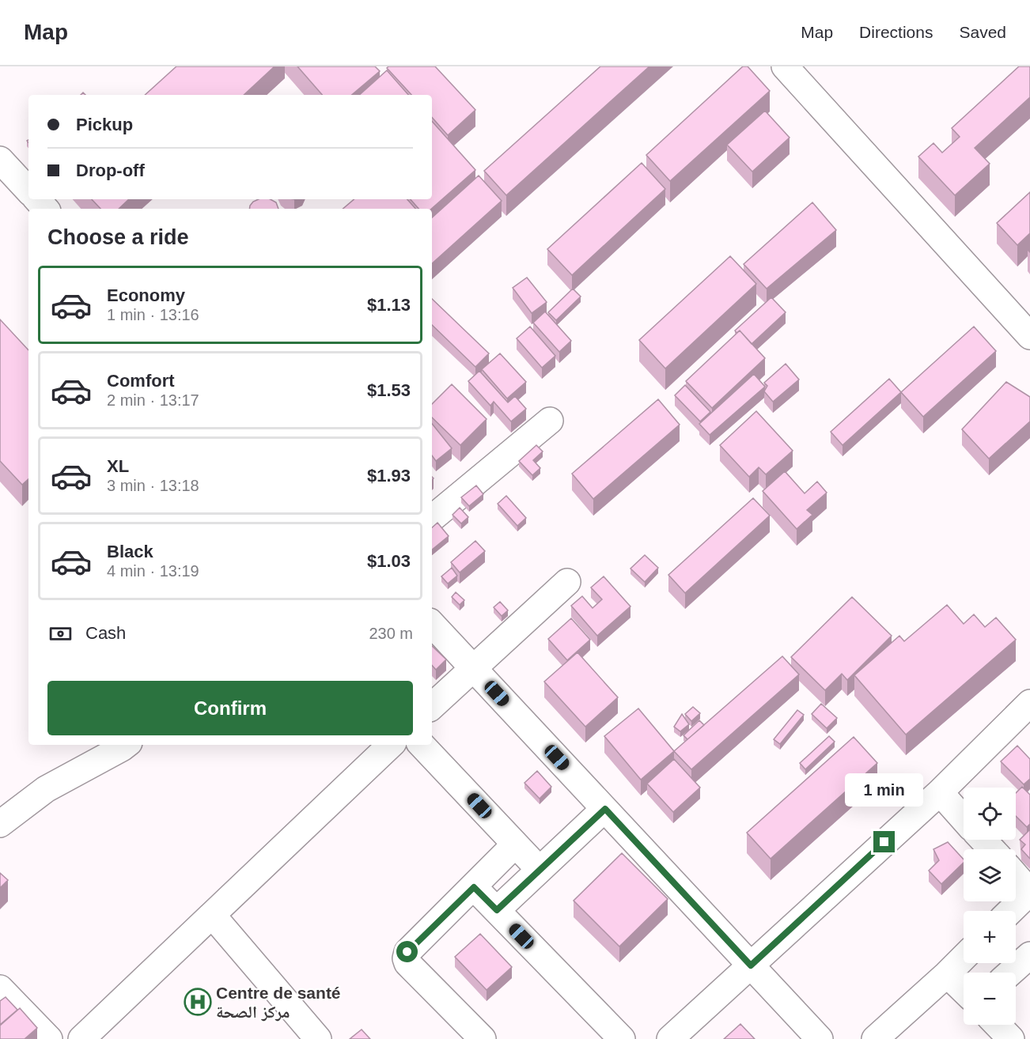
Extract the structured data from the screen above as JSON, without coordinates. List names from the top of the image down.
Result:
{
  "places": {
    "hospital": ["Centre de santé مركز الصحة"]
  },
  "page": {
    "header": "Map",
    "nav": ["Map", "Directions", "Saved"],
    "banner": ["Pickup", "Drop-off"],
    "heading": "Choose a ride",
    "list": [
      {
        "name": "Economy",
        "note": "1 min · 13:16",
        "value": "$1.13"
      },
      {
        "name": "Comfort",
        "note": "2 min · 13:17",
        "value": "$1.53"
      },
      {
        "name": "XL",
        "note": "3 min · 13:18",
        "value": "$1.93"
      },
      {
        "name": "Black",
        "note": "4 min · 13:19",
        "value": "$1.03"
      }
    ],
    "pay": ["Cash", "230 m"],
    "buttons": "Confirm",
    "bubble": "1 min",
    "map_buttons": ["+", "−"]
  }
}
